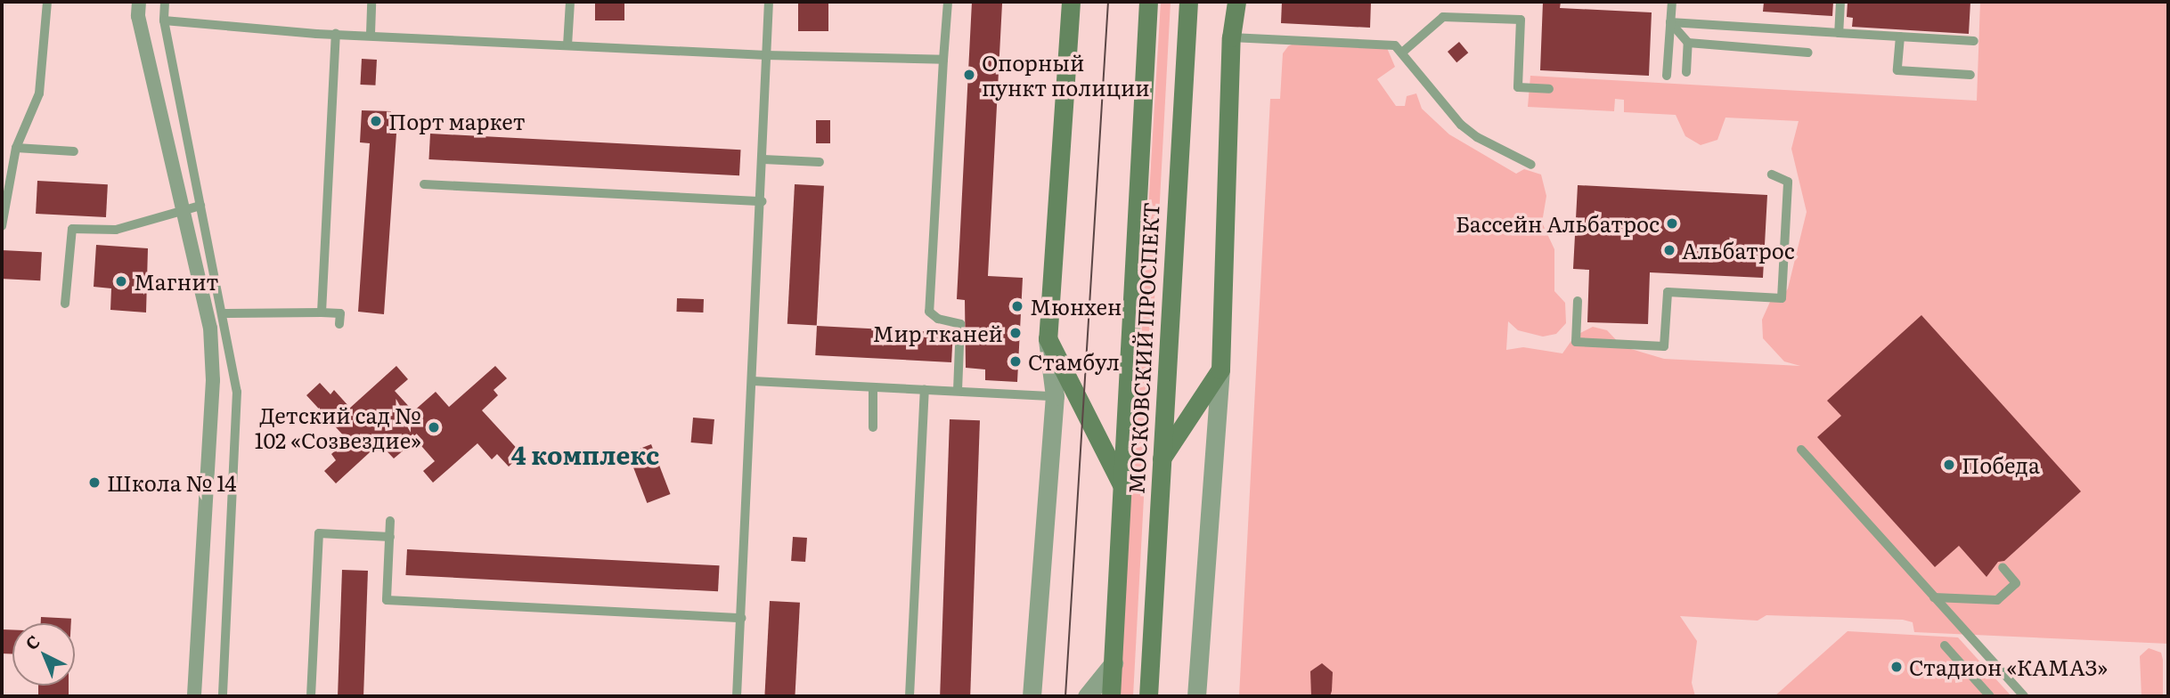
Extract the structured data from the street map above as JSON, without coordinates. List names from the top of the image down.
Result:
{
  "streets": {
    "main road": ["МОСКОВСКИЙ ПРОСПЕКТ"]
  },
  "districts": ["4 комплекс"],
  "places": [
    "Опорный пункт полиции",
    "Порт маркет",
    "Бассейн Альбатрос",
    "Альбатрос",
    "Магнит",
    "Мюнхен",
    "Мир тканей",
    "Стамбул",
    "Детский сад № 102 «Созвездие»",
    "Победа",
    "Школа № 14",
    "Стадион «КАМАЗ»"
  ],
  "north": "top left"
}
